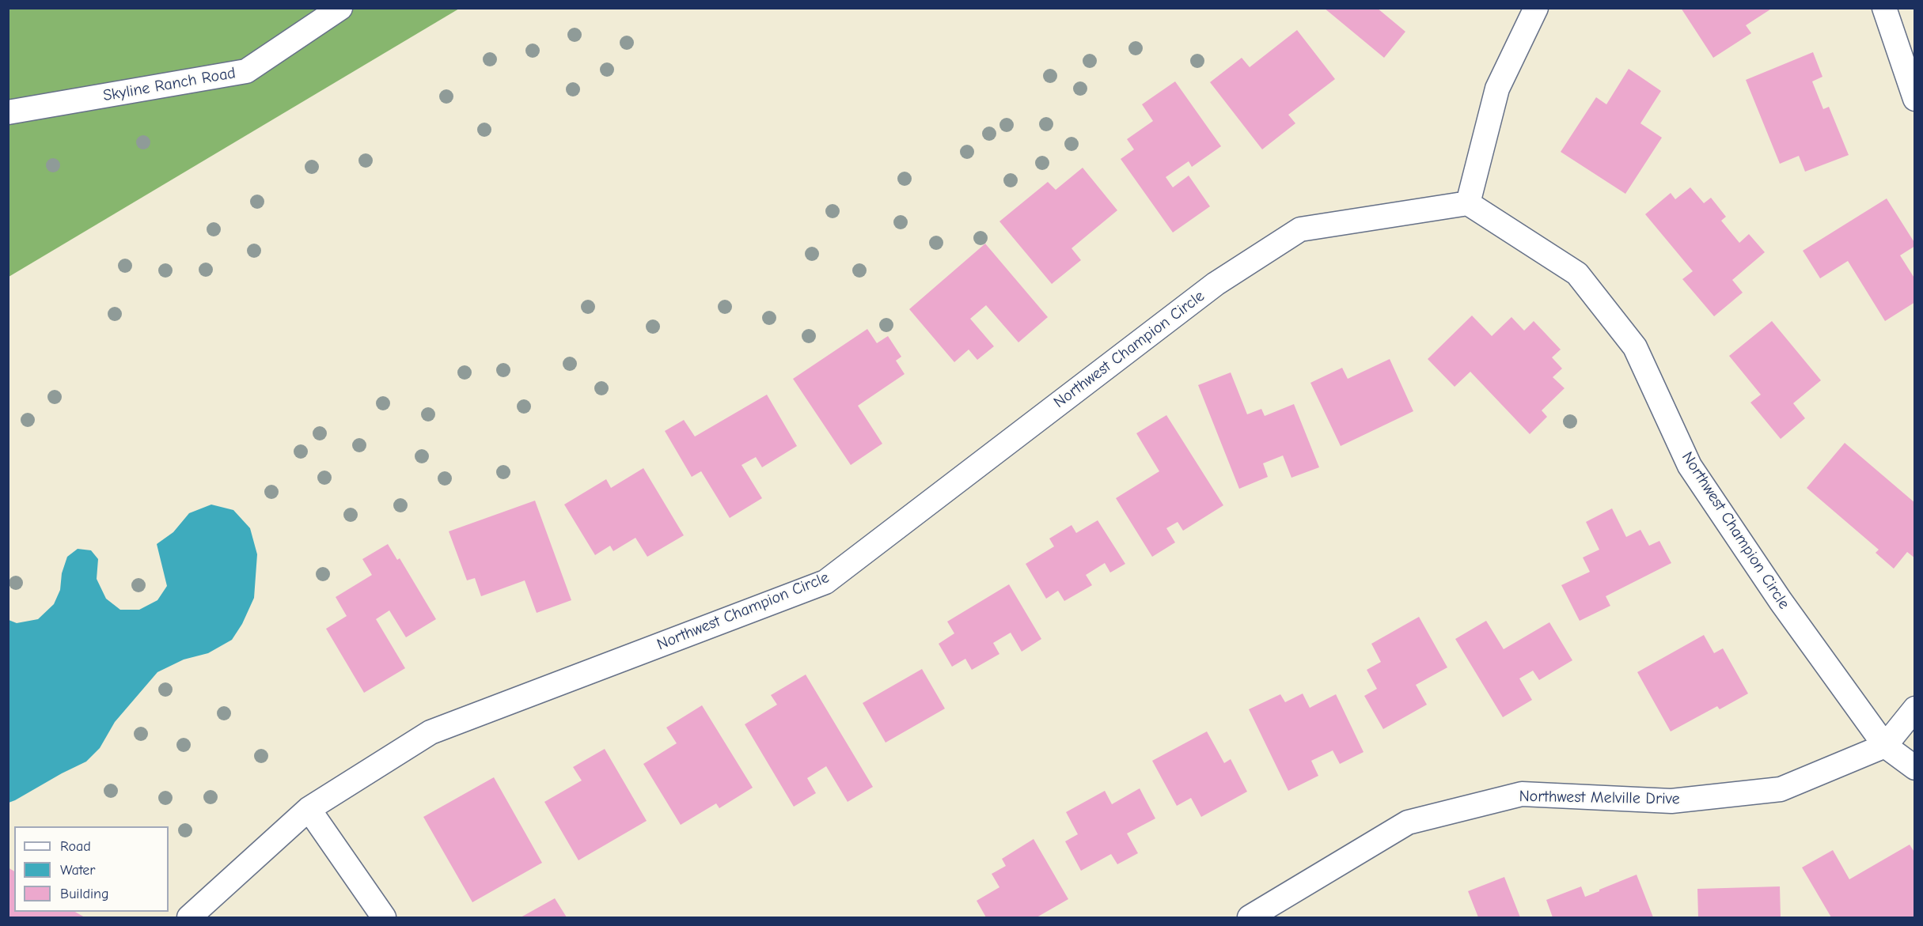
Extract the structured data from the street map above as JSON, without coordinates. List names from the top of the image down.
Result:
{
  "streets": {
    "street": ["Skyline Ranch Road", "Northwest Champion Circle", "Northwest Melville Drive"]
  },
  "crossings": [
    ["Northwest Champion Circle", "Northwest Melville Drive"]
  ],
  "legend": ["Road", "Water", "Building"]
}
